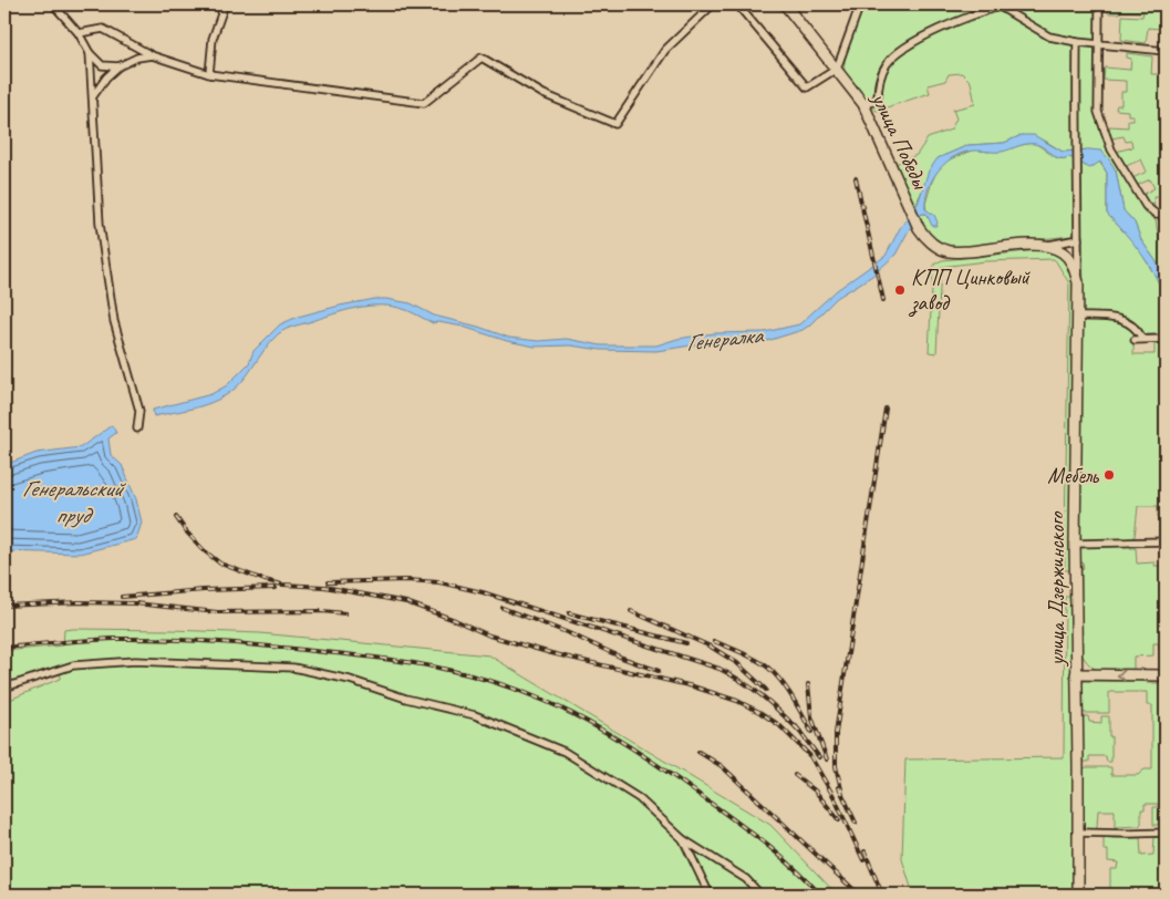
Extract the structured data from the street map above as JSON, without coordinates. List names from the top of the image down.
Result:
{
  "streets": {
    "main road": ["улица Победы", "улица Дзержинского"]
  },
  "water": ["Генералка", "Генеральский пруд"],
  "places": ["КПП Цинковый завод", "Мебель"]
}
